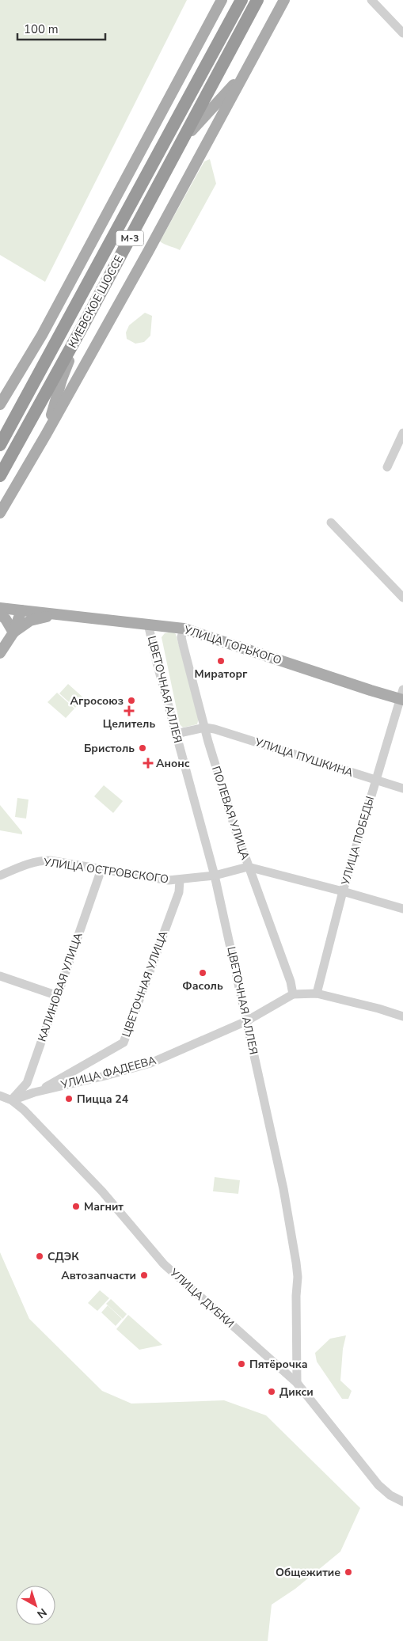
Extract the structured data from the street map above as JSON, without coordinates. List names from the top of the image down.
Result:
{
  "streets": {
    "highway": ["М-3", "КИЕВСКОЕ ШОССЕ"],
    "main road": ["УЛИЦА ГОРЬКОГО"],
    "street": [
      "ЦВЕТОЧНАЯ АЛЛЕЯ",
      "УЛИЦА ПУШКИНА",
      "ПОЛЕВАЯ УЛИЦА",
      "УЛИЦА ПОБЕДЫ",
      "УЛИЦА ОСТРОВСКОГО",
      "ЦВЕТОЧНАЯ УЛИЦА",
      "КАЛИНОВАЯ УЛИЦА",
      "УЛИЦА ФАДЕЕВА",
      "УЛИЦА ДУБКИ"
    ]
  },
  "crossings": [
    ["УЛИЦА ГОРЬКОГО", "ЦВЕТОЧНАЯ АЛЛЕЯ"],
    ["УЛИЦА ГОРЬКОГО", "ПОЛЕВАЯ УЛИЦА"],
    ["УЛИЦА ГОРЬКОГО", "УЛИЦА ПОБЕДЫ"],
    ["ЦВЕТОЧНАЯ АЛЛЕЯ", "УЛИЦА ОСТРОВСКОГО"],
    ["ЦВЕТОЧНАЯ АЛЛЕЯ", "УЛИЦА ФАДЕЕВА"],
    ["ЦВЕТОЧНАЯ АЛЛЕЯ", "УЛИЦА ДУБКИ"],
    ["УЛИЦА ПУШКИНА", "ПОЛЕВАЯ УЛИЦА"],
    ["УЛИЦА ПУШКИНА", "УЛИЦА ПОБЕДЫ"],
    ["ПОЛЕВАЯ УЛИЦА", "УЛИЦА ОСТРОВСКОГО"],
    ["ПОЛЕВАЯ УЛИЦА", "УЛИЦА ФАДЕЕВА"],
    ["УЛИЦА ОСТРОВСКОГО", "ЦВЕТОЧНАЯ УЛИЦА"],
    ["УЛИЦА ОСТРОВСКОГО", "КАЛИНОВАЯ УЛИЦА"],
    ["ЦВЕТОЧНАЯ УЛИЦА", "УЛИЦА ФАДЕЕВА"],
    ["КАЛИНОВАЯ УЛИЦА", "УЛИЦА ФАДЕЕВА"],
    ["КАЛИНОВАЯ УЛИЦА", "УЛИЦА ДУБКИ"],
    ["УЛИЦА ФАДЕЕВА", "УЛИЦА ДУБКИ"]
  ],
  "places": {
    "other": [
      "Мираторг",
      "Агросоюз",
      "Бристоль",
      "Фасоль",
      "Пицца 24",
      "Магнит",
      "СДЭК",
      "Автозапчасти",
      "Пятёрочка",
      "Дикси",
      "Общежитие"
    ],
    "health": ["Целитель", "Анонс"]
  },
  "scale_bar": "100 m",
  "north": "bottom right"
}
